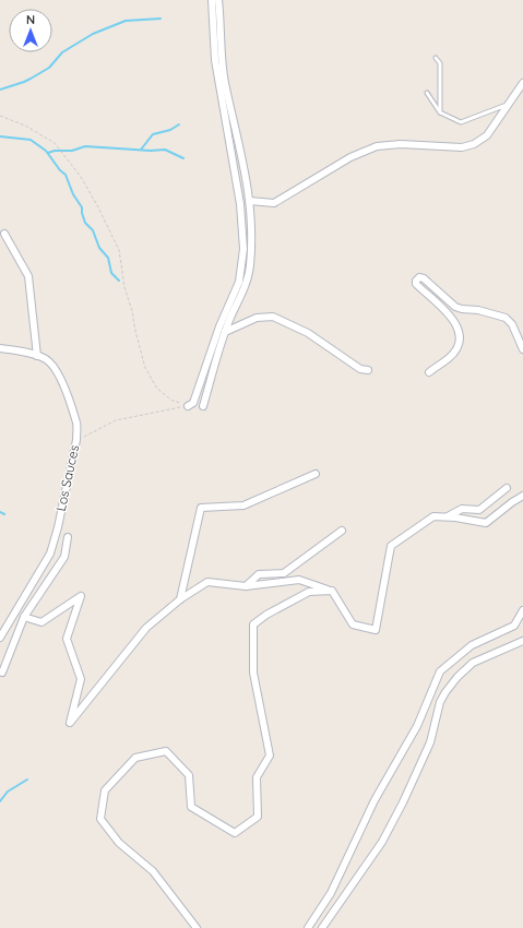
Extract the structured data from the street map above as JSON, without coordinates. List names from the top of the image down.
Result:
{
  "streets": {
    "street": ["Los Sauces"]
  },
  "north": "top"
}
